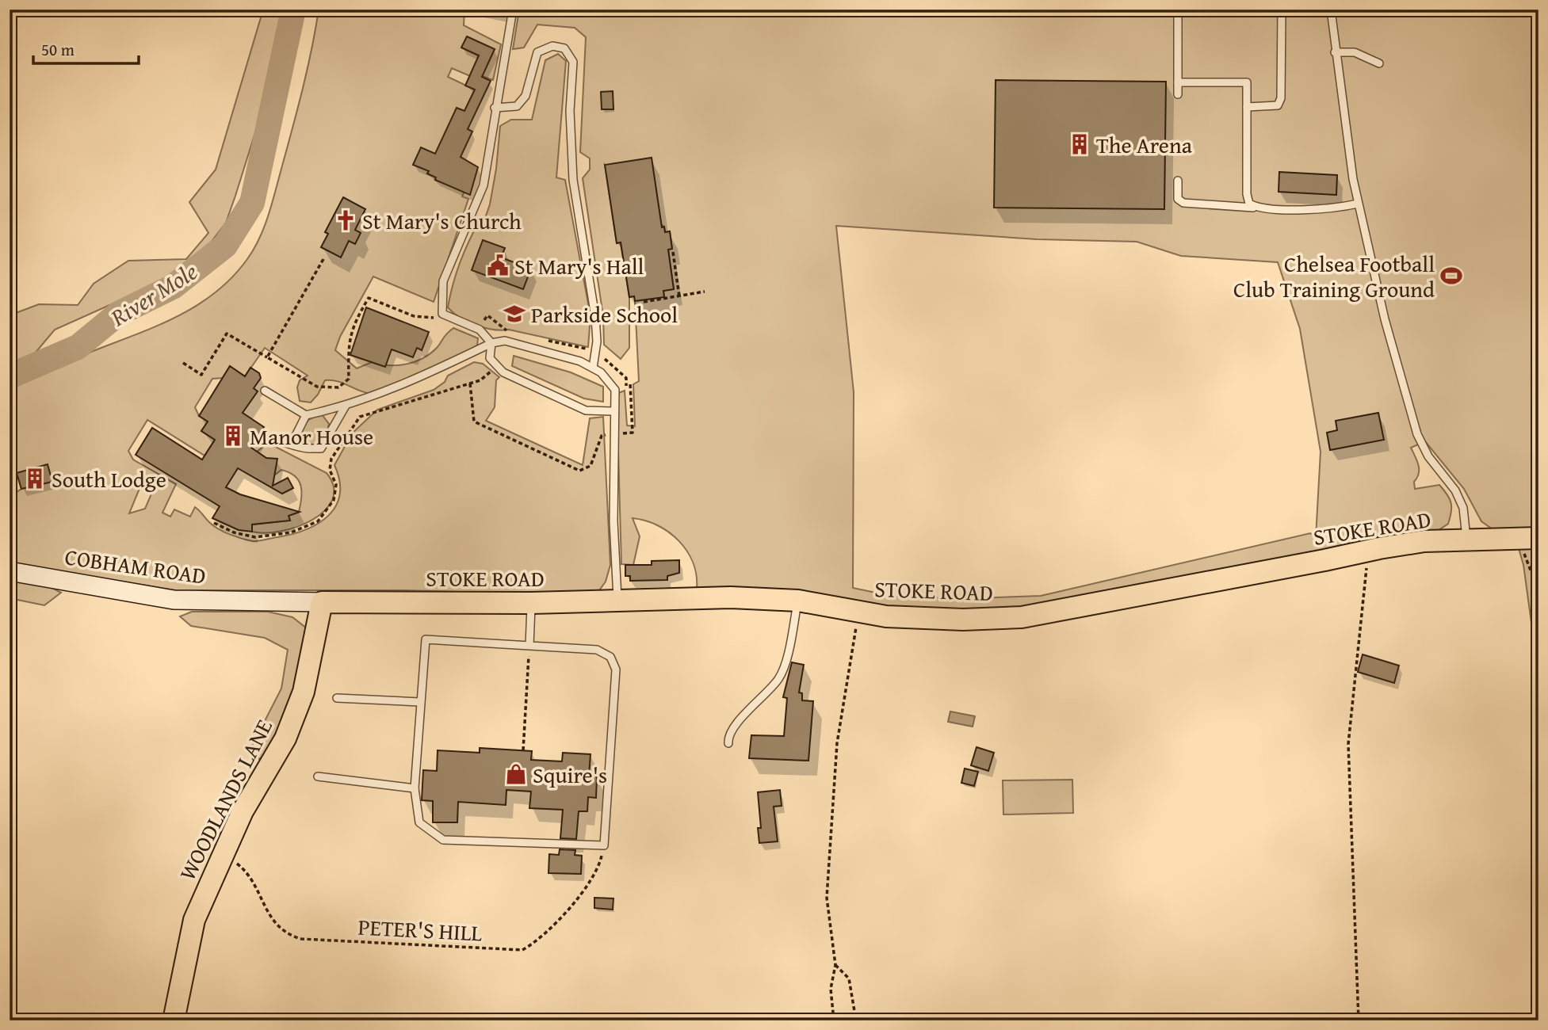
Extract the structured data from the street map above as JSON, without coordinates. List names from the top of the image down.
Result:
{
  "streets": {
    "main road": ["STOKE ROAD", "WOODLANDS LANE"],
    "street": ["COBHAM ROAD"],
    "path": ["PETER'S HILL"]
  },
  "crossings": [
    ["STOKE ROAD", "COBHAM ROAD"],
    ["STOKE ROAD", "WOODLANDS LANE"],
    ["COBHAM ROAD", "WOODLANDS LANE"],
    ["WOODLANDS LANE", "PETER'S HILL"]
  ],
  "water": ["River Mole"],
  "places": {
    "building": ["The Arena", "Manor House", "South Lodge"],
    "church": ["St Mary's Church"],
    "public building": ["St Mary's Hall"],
    "sports": ["Chelsea Football Club Training Ground"],
    "school or university": ["Parkside School"],
    "shop": ["Squire's"]
  },
  "scale_bar": "50 m"
}
